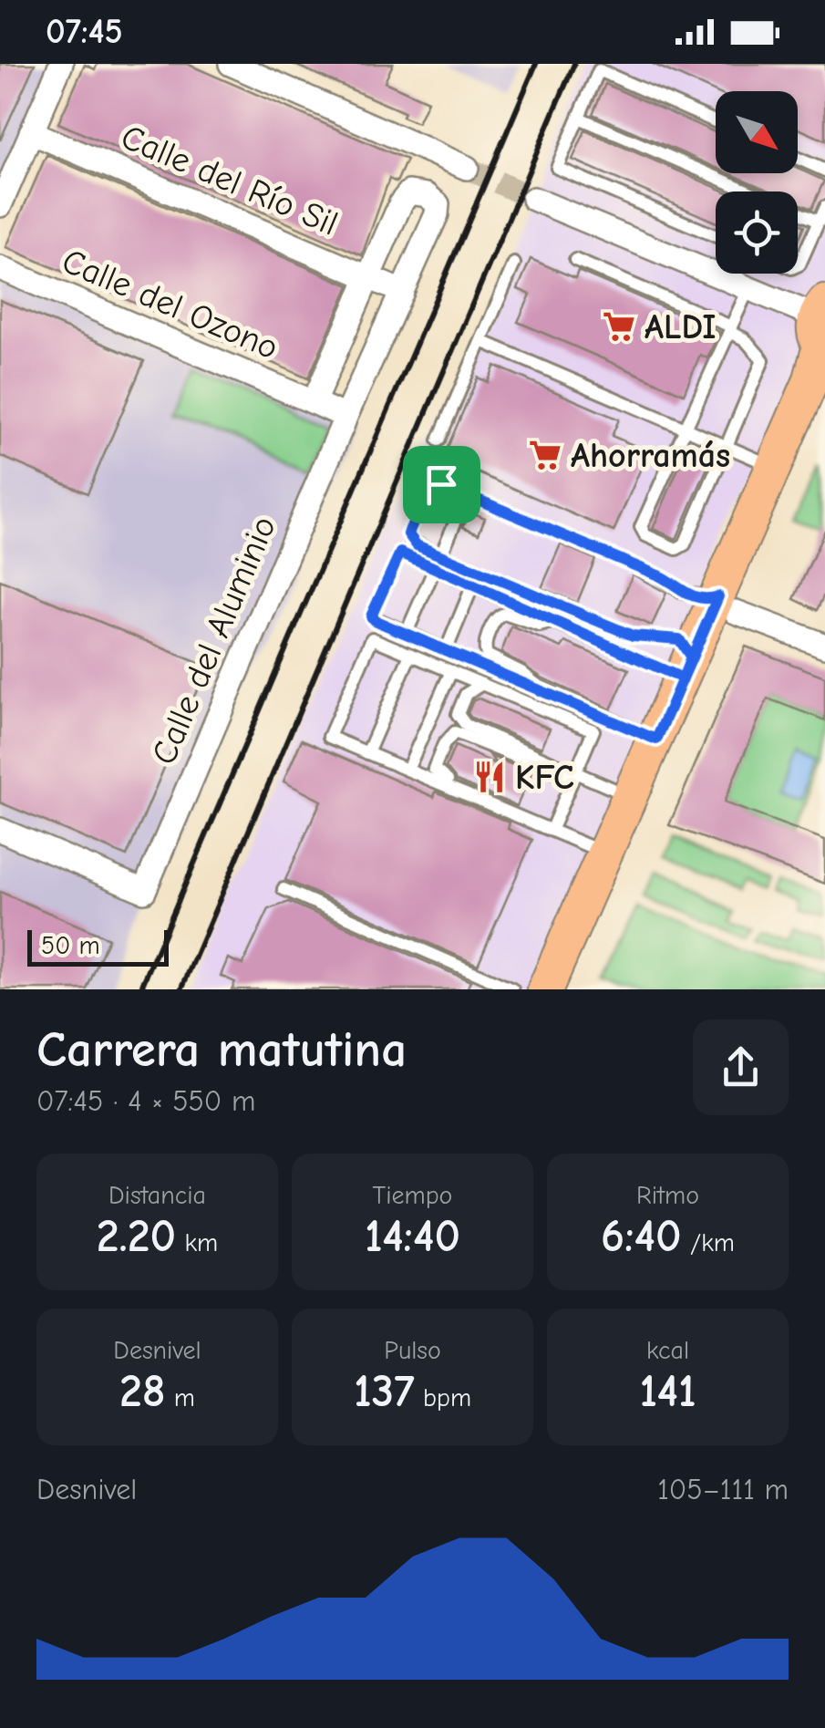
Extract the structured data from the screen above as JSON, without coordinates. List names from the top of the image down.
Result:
{
  "streets": {
    "street": ["Calle del Río Sil", "Calle del Ozono", "Calle del Aluminio"]
  },
  "crossings": [
    ["Calle del Río Sil", "Calle del Aluminio"],
    ["Calle del Ozono", "Calle del Aluminio"]
  ],
  "places": {
    "supermarket": ["ALDI", "Ahorramás"],
    "restaurant": ["KFC"]
  },
  "scale_bar": "50 m",
  "north": "bottom right",
  "page": {
    "status": "07:45",
    "scale": "50 m",
    "heading": ["Carrera matutina", "07:45 · 4 × 550 m"],
    "stats": [
      ["Distancia", "2.20 km"],
      ["Tiempo", "14:40"],
      ["Ritmo", "6:40 /km"],
      ["Desnivel", "28 m"],
      ["Pulso", "137 bpm"],
      ["kcal", "141"]
    ],
    "chart": ["Desnivel", "105–111 m"]
  }
}
